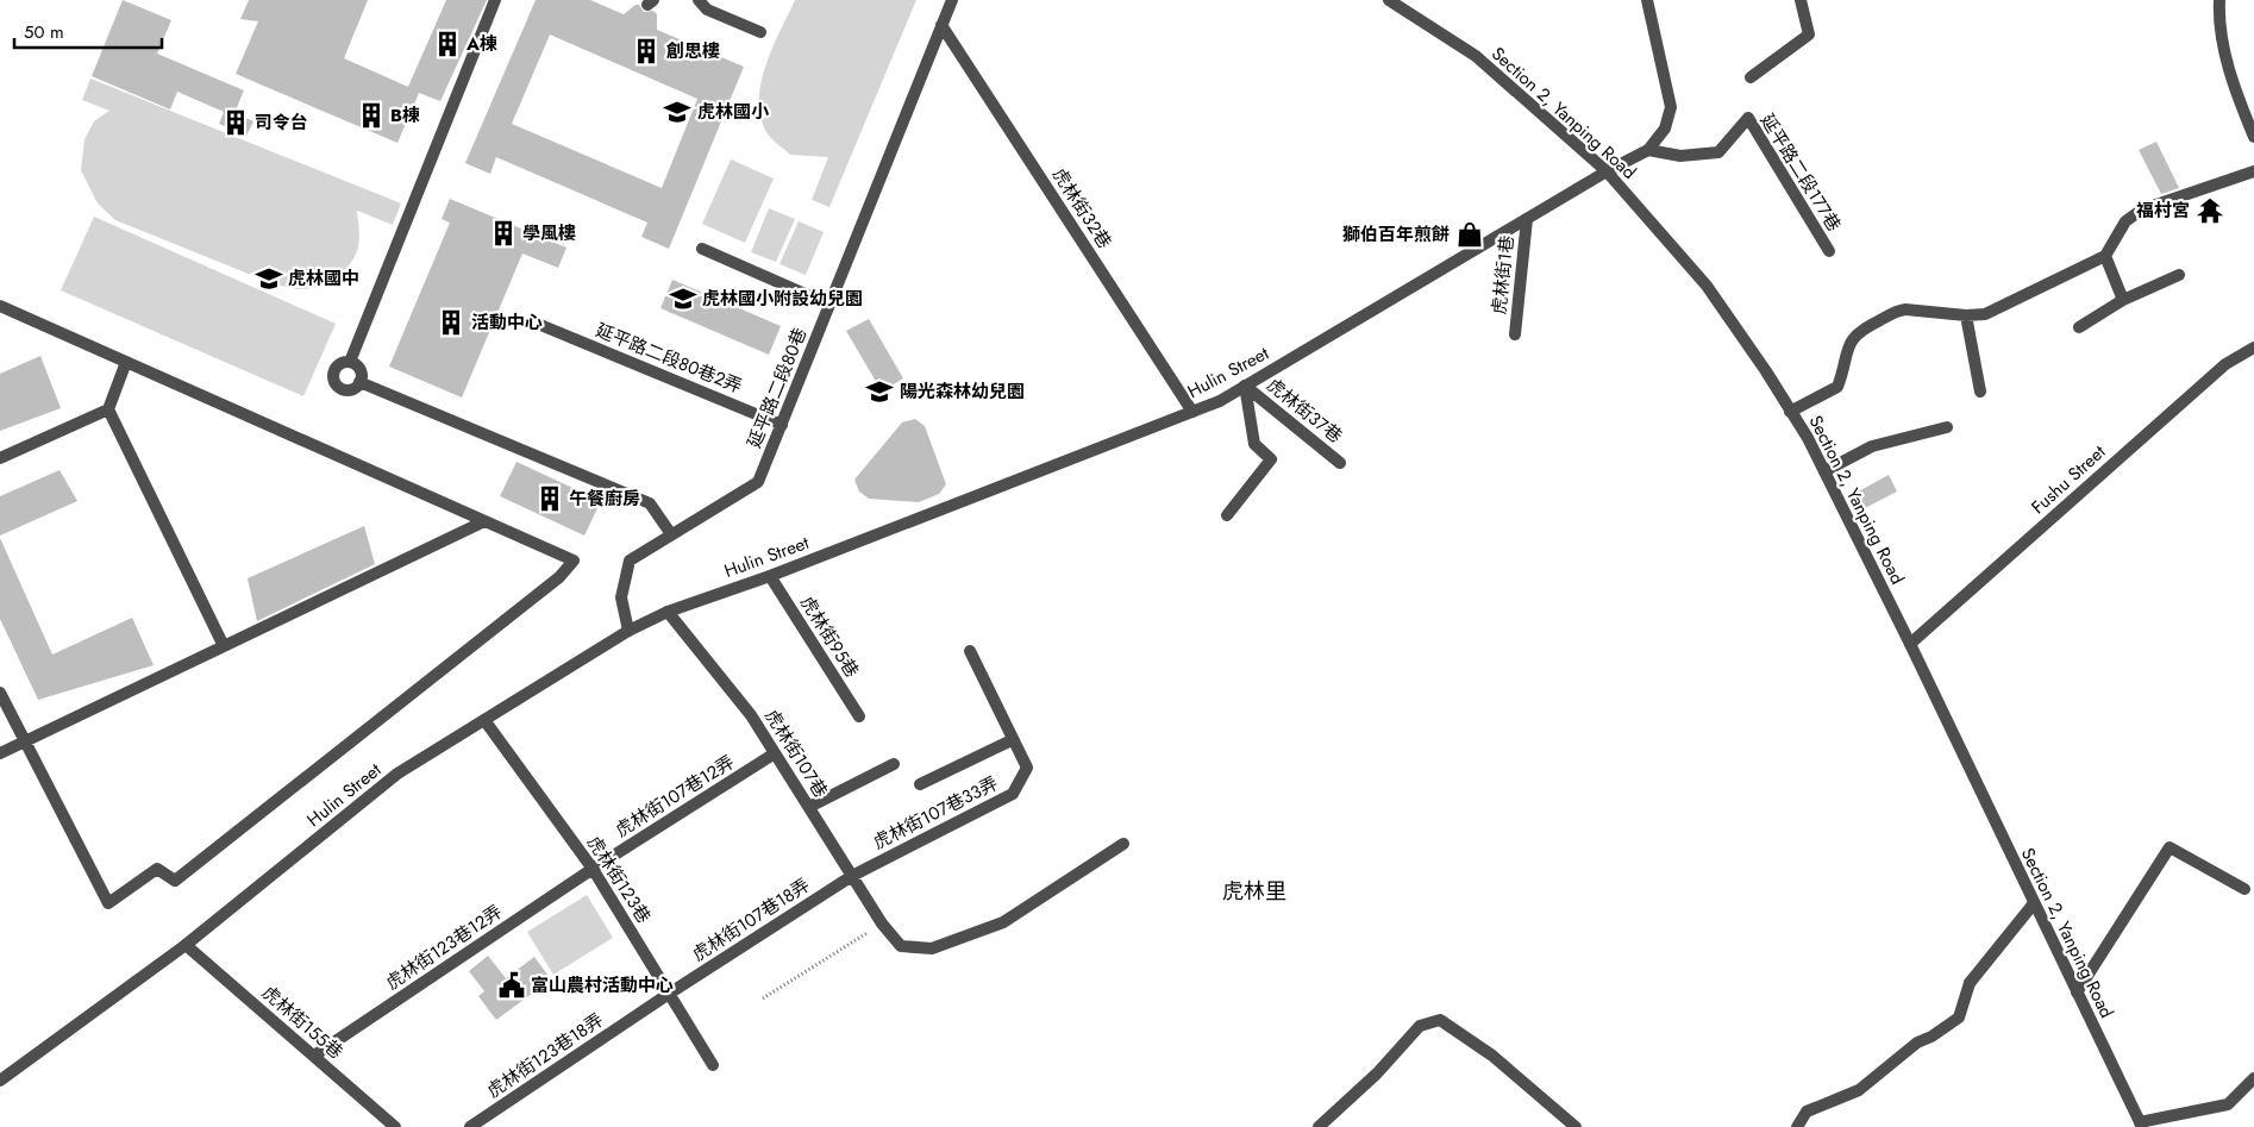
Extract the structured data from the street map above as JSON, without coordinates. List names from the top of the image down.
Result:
{
  "streets": {
    "street": [
      "Section 2, Yanping Road",
      "延平路二段177巷",
      "虎林街32巷",
      "虎林街1巷",
      "延平路二段80巷2弄",
      "Hulin Street",
      "延平路二段80巷",
      "虎林街37巷",
      "Fushu Street",
      "虎林街95巷",
      "虎林街107巷",
      "虎林街107巷12弄",
      "虎林街107巷33弄",
      "虎林街123巷",
      "虎林街107巷18弄",
      "虎林街123巷12弄",
      "虎林街155巷",
      "虎林街123巷18弄"
    ]
  },
  "crossings": [
    ["Section 2, Yanping Road", "Hulin Street"],
    ["Section 2, Yanping Road", "Fushu Street"],
    ["延平路二段177巷", "Hulin Street"],
    ["虎林街32巷", "Hulin Street"],
    ["虎林街32巷", "延平路二段80巷"],
    ["虎林街1巷", "Hulin Street"],
    ["延平路二段80巷2弄", "延平路二段80巷"],
    ["Hulin Street", "延平路二段80巷"],
    ["Hulin Street", "虎林街37巷"],
    ["Hulin Street", "虎林街95巷"],
    ["Hulin Street", "虎林街107巷"],
    ["Hulin Street", "虎林街123巷"],
    ["Hulin Street", "虎林街155巷"],
    ["虎林街107巷", "虎林街107巷12弄"],
    ["虎林街107巷", "虎林街107巷33弄"],
    ["虎林街107巷", "虎林街107巷18弄"],
    ["虎林街107巷12弄", "虎林街123巷"],
    ["虎林街107巷12弄", "虎林街123巷12弄"],
    ["虎林街107巷33弄", "虎林街107巷18弄"],
    ["虎林街123巷", "虎林街107巷18弄"],
    ["虎林街123巷", "虎林街123巷12弄"],
    ["虎林街123巷", "虎林街123巷18弄"],
    ["虎林街107巷18弄", "虎林街123巷18弄"],
    ["虎林街123巷12弄", "虎林街155巷"]
  ],
  "districts": ["虎林里"],
  "places": {
    "building": [
      "A棟",
      "創思樓",
      "B棟",
      "司令台",
      "學風樓",
      "活動中心",
      "午餐廚房"
    ],
    "school or university": [
      "虎林國小",
      "虎林國中",
      "虎林國小附設幼兒園",
      "陽光森林幼兒園"
    ],
    "temple": ["福村宮"],
    "shop": ["獅伯百年煎餅"],
    "public building": ["富山農村活動中心"]
  },
  "scale_bar": "50 m"
}
